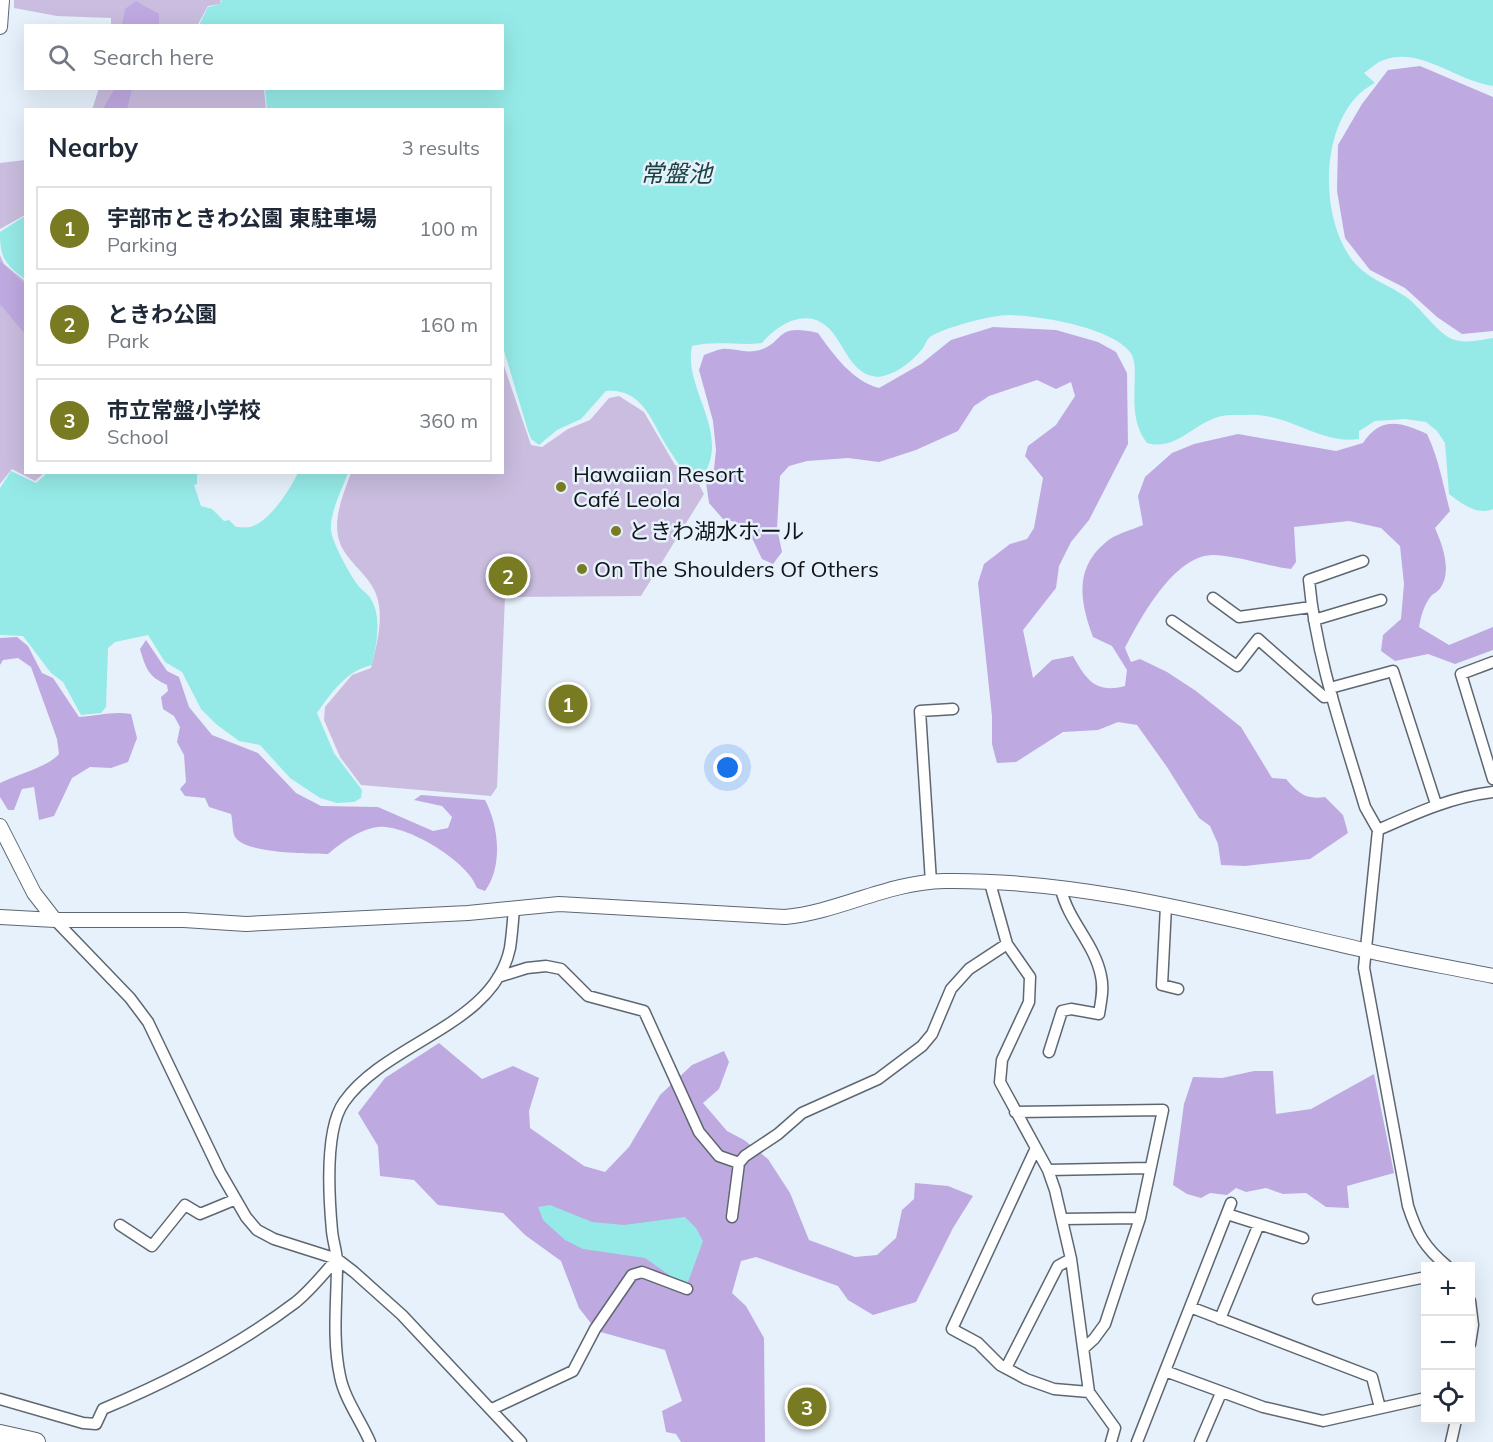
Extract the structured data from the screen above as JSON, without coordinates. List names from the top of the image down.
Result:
{
  "water": ["常盤池"],
  "places": ["Hawaiian Resort Café Leola", "ときわ湖水ホール", "On The Shoulders Of Others"],
  "page": {
    "search": "Search here",
    "heading": ["Nearby", "3 results"],
    "list": [
      {
        "mark": "1",
        "name": "宇部市ときわ公園 東駐車場",
        "note": "Parking",
        "value": "100 m"
      },
      {
        "mark": "2",
        "name": "ときわ公園",
        "note": "Park",
        "value": "160 m"
      },
      {
        "mark": "3",
        "name": "市立常盤小学校",
        "note": "School",
        "value": "360 m"
      }
    ],
    "pins": ["2", "1", "3"],
    "map_buttons": ["+", "−"]
  }
}
